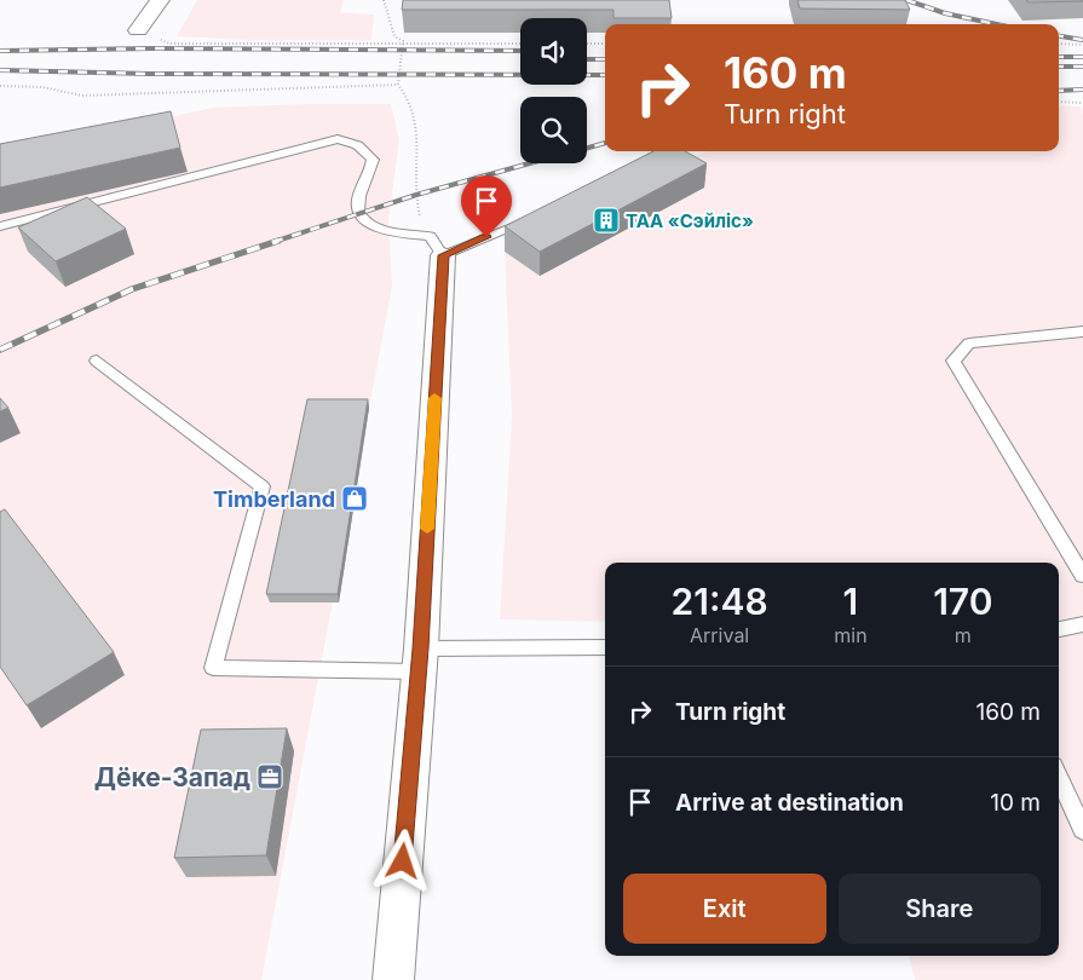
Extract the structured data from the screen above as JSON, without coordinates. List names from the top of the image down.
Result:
{
  "places": {
    "building": ["ТАА «Сэйліс»"],
    "shop": ["Timberland"],
    "office": ["Дёке-Запад"]
  },
  "page": {
    "turn": ["160 m", "Turn right"],
    "eta": [
      "21:48",
      "Arrival",
      "1",
      "min",
      "170",
      "m"
    ],
    "list": [
      {
        "name": "Turn right",
        "value": "160 m"
      },
      {
        "name": "Arrive at destination",
        "value": "10 m"
      }
    ],
    "buttons": ["Exit", "Share"]
  }
}
